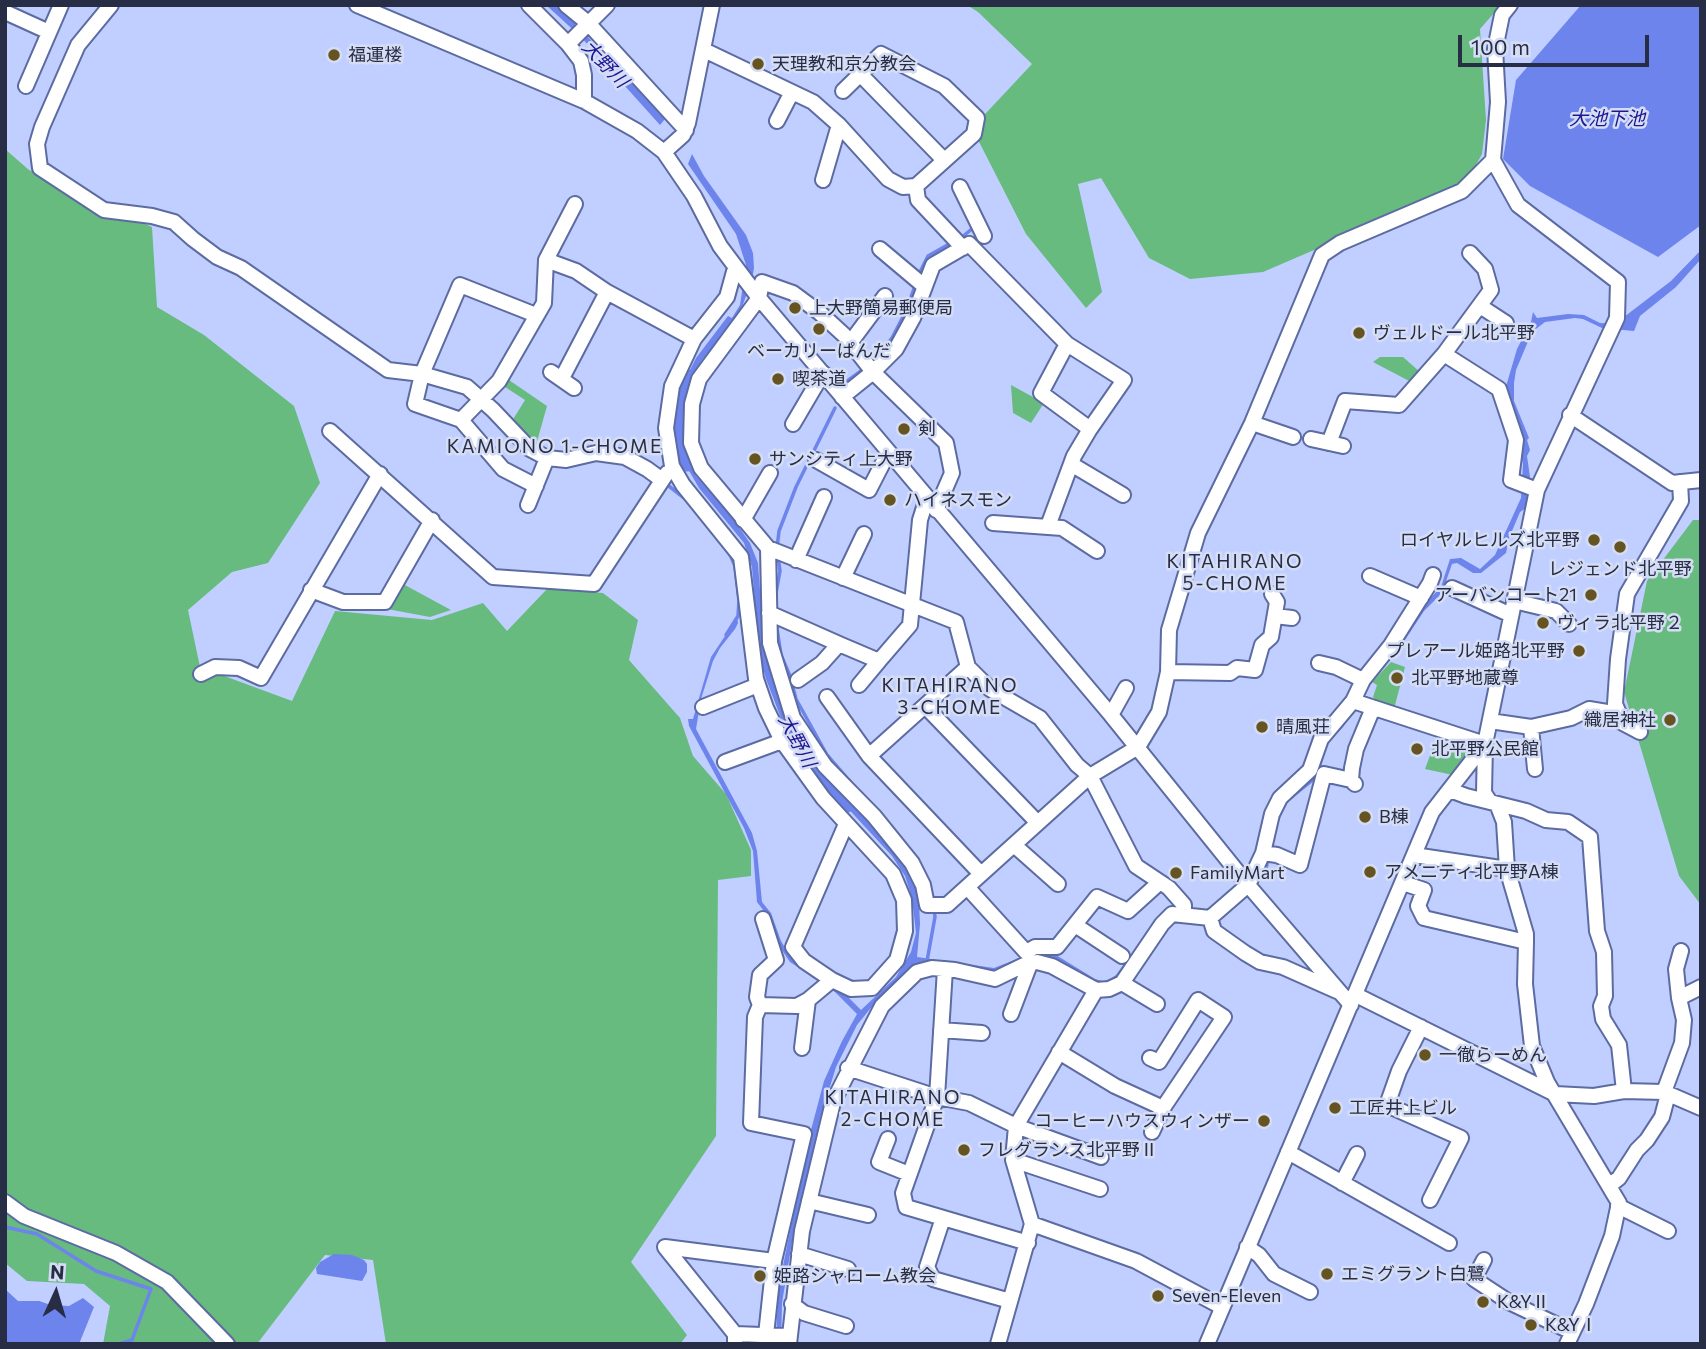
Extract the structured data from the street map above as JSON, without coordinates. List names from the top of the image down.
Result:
{
  "districts": [
    "KAMIONO 1-CHOME",
    "KITAHIRANO 5-CHOME",
    "KITAHIRANO 3-CHOME",
    "KITAHIRANO 2-CHOME"
  ],
  "water": ["大野川", "大池下池"],
  "places": [
    "福運楼",
    "天理教和京分教会",
    "上大野簡易郵便局",
    "ベーカリーぱんだ",
    "ヴェルドール北平野",
    "喫茶道",
    "剣",
    "サンシティ上大野",
    "ハイネスモン",
    "ロイヤルヒルズ北平野",
    "レジェンド北平野",
    "アーバンコート21",
    "ヴィラ北平野２",
    "プレアール姫路北平野",
    "北平野地蔵尊",
    "織居神社",
    "晴風荘",
    "北平野公民館",
    "B棟",
    "アメニティ北平野A棟",
    "FamilyMart",
    "一徹らーめん",
    "工匠井上ビル",
    "コーヒーハウスウィンザー",
    "フレグランス北平野Ⅱ",
    "エミグラント白鷺",
    "姫路シャローム教会",
    "Seven-Eleven",
    "K&YⅡ",
    "K&YⅠ"
  ],
  "scale_bar": "100 m",
  "north": "top"
}
